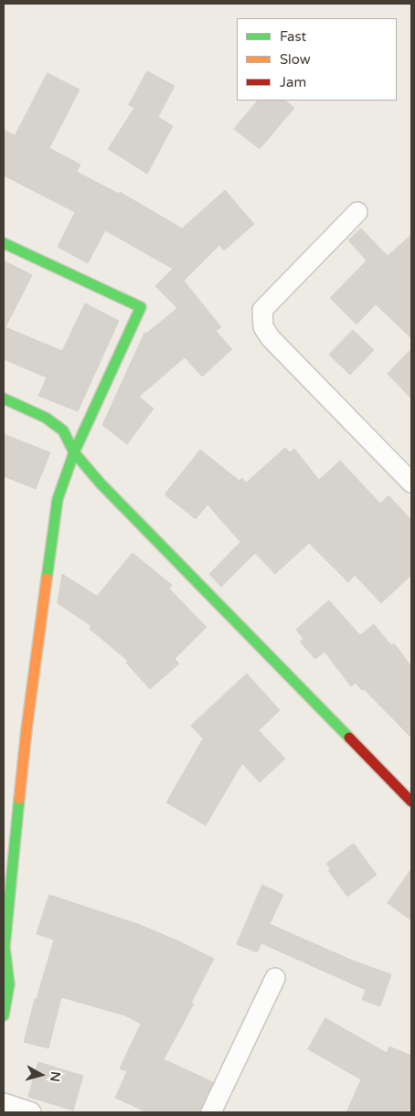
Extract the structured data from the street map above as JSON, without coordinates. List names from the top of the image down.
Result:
{
  "legend": ["Fast", "Slow", "Jam"],
  "north": "right"
}
